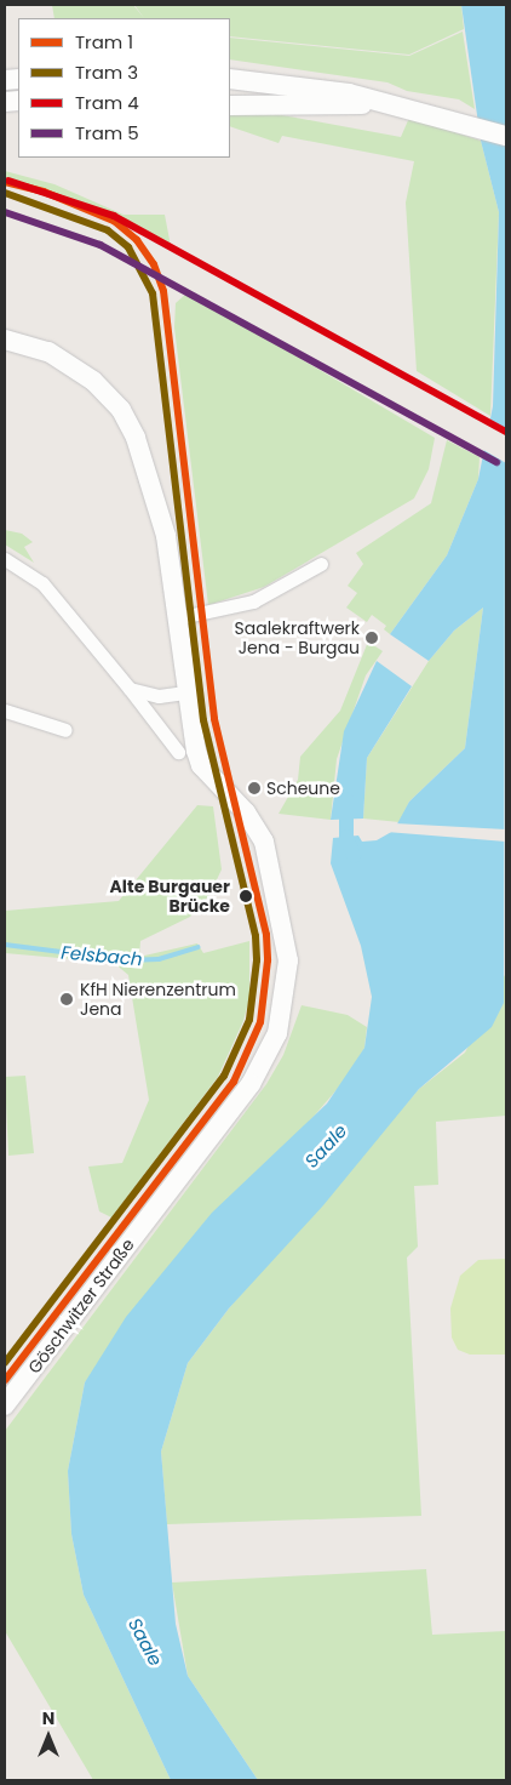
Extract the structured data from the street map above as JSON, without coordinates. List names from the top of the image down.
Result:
{
  "streets": {
    "main road": ["Göschwitzer Straße"]
  },
  "water": ["Felsbach", "Saale"],
  "places": [
    "Saalekraftwerk Jena - Burgau",
    "Scheune",
    "Alte Burgauer Brücke",
    "KfH Nierenzentrum Jena"
  ],
  "lines": [
    "tram line 4",
    "tram line 1",
    "tram line 3",
    "tram line 5"
  ],
  "legend": [
    "Tram 1",
    "Tram 3",
    "Tram 4",
    "Tram 5"
  ],
  "north": "top"
}
